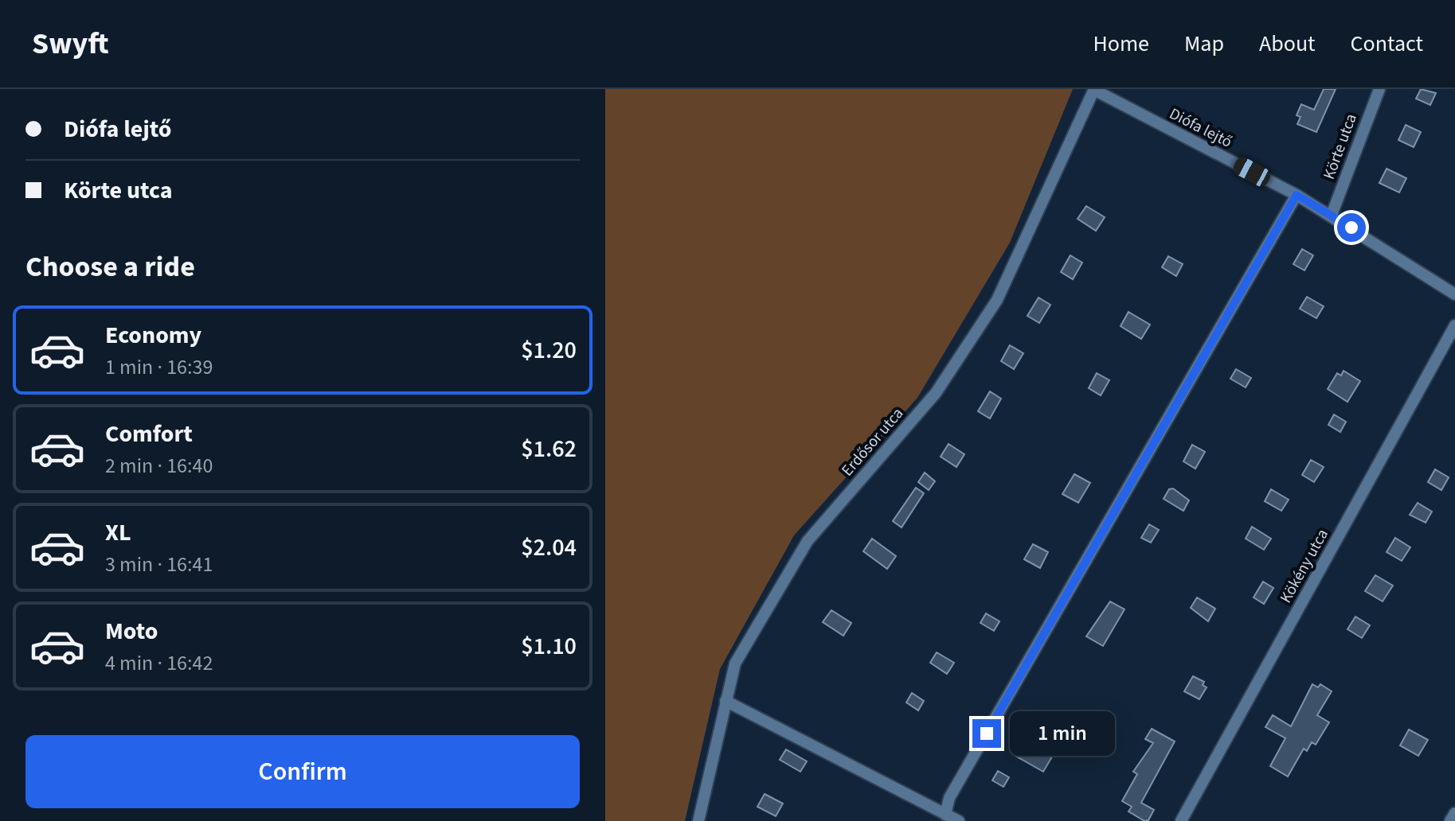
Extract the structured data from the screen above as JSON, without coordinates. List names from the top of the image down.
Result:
{
  "streets": {
    "street": [
      "Diófa lejtő",
      "Körte utca",
      "Erdősor utca",
      "Kökény utca"
    ]
  },
  "crossings": [
    ["Diófa lejtő", "Körte utca"],
    ["Diófa lejtő", "Erdősor utca"]
  ],
  "page": {
    "header": "Swyft",
    "nav": [
      "Home",
      "Map",
      "About",
      "Contact"
    ],
    "banner": ["Diófa lejtő", "Körte utca"],
    "heading": "Choose a ride",
    "list": [
      {
        "name": "Economy",
        "note": "1 min · 16:39",
        "value": "$1.20"
      },
      {
        "name": "Comfort",
        "note": "2 min · 16:40",
        "value": "$1.62"
      },
      {
        "name": "XL",
        "note": "3 min · 16:41",
        "value": "$2.04"
      },
      {
        "name": "Moto",
        "note": "4 min · 16:42",
        "value": "$1.10"
      }
    ],
    "bubble": "1 min",
    "buttons": "Confirm"
  }
}
